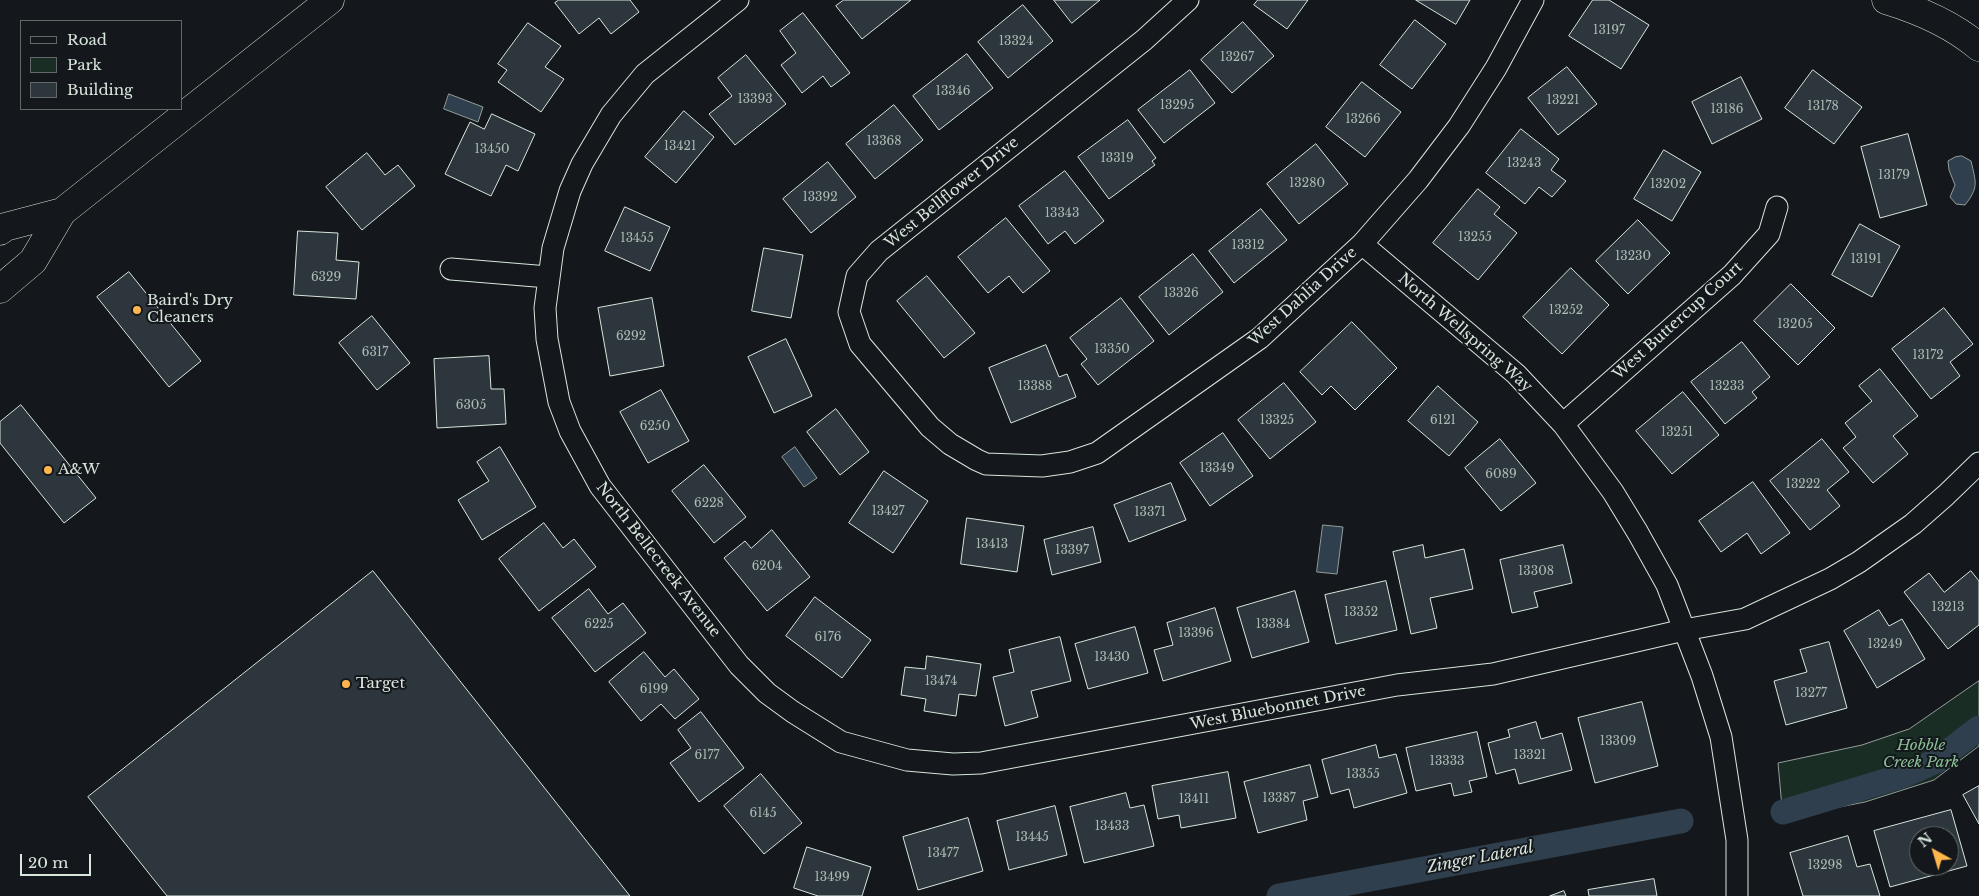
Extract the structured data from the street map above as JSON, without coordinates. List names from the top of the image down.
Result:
{
  "streets": {
    "street": [
      "West Bellflower Drive",
      "West Dahlia Drive",
      "West Buttercup Court",
      "North Wellspring Way",
      "North Bellecreek Avenue",
      "West Bluebonnet Drive"
    ]
  },
  "crossings": [
    ["West Bellflower Drive", "West Dahlia Drive"],
    ["West Dahlia Drive", "North Wellspring Way"],
    ["West Buttercup Court", "North Wellspring Way"],
    ["North Wellspring Way", "West Bluebonnet Drive"],
    ["North Bellecreek Avenue", "West Bluebonnet Drive"]
  ],
  "water": ["Zinger Lateral"],
  "parks": ["Hobble Creek Park"],
  "places": ["Baird's Dry Cleaners", "A&W", "Target"],
  "house_numbers": [
    "13197",
    "13324",
    "13267",
    "13346",
    "13393",
    "13221",
    "13295",
    "13178",
    "13186",
    "13266",
    "13368",
    "13421",
    "13450",
    "13319",
    "13243",
    "13179",
    "13280",
    "13202",
    "13392",
    "13343",
    "13255",
    "13455",
    "13312",
    "13230",
    "13191",
    "6329",
    "13326",
    "13252",
    "13205",
    "6292",
    "13350",
    "6317",
    "13172",
    "13388",
    "13233",
    "6305",
    "13325",
    "6121",
    "6250",
    "13251",
    "13349",
    "6089",
    "13222",
    "6228",
    "13427",
    "13371",
    "13413",
    "13397",
    "6204",
    "13308",
    "13213",
    "13352",
    "6225",
    "13384",
    "13396",
    "6176",
    "13249",
    "13430",
    "13474",
    "6199",
    "13277",
    "13309",
    "6177",
    "13321",
    "13333",
    "13355",
    "13387",
    "13411",
    "6145",
    "13433",
    "13445",
    "13477",
    "13298",
    "13499"
  ],
  "legend": ["Road", "Park", "Building"],
  "scale_bar": "20 m",
  "north": "top left"
}
